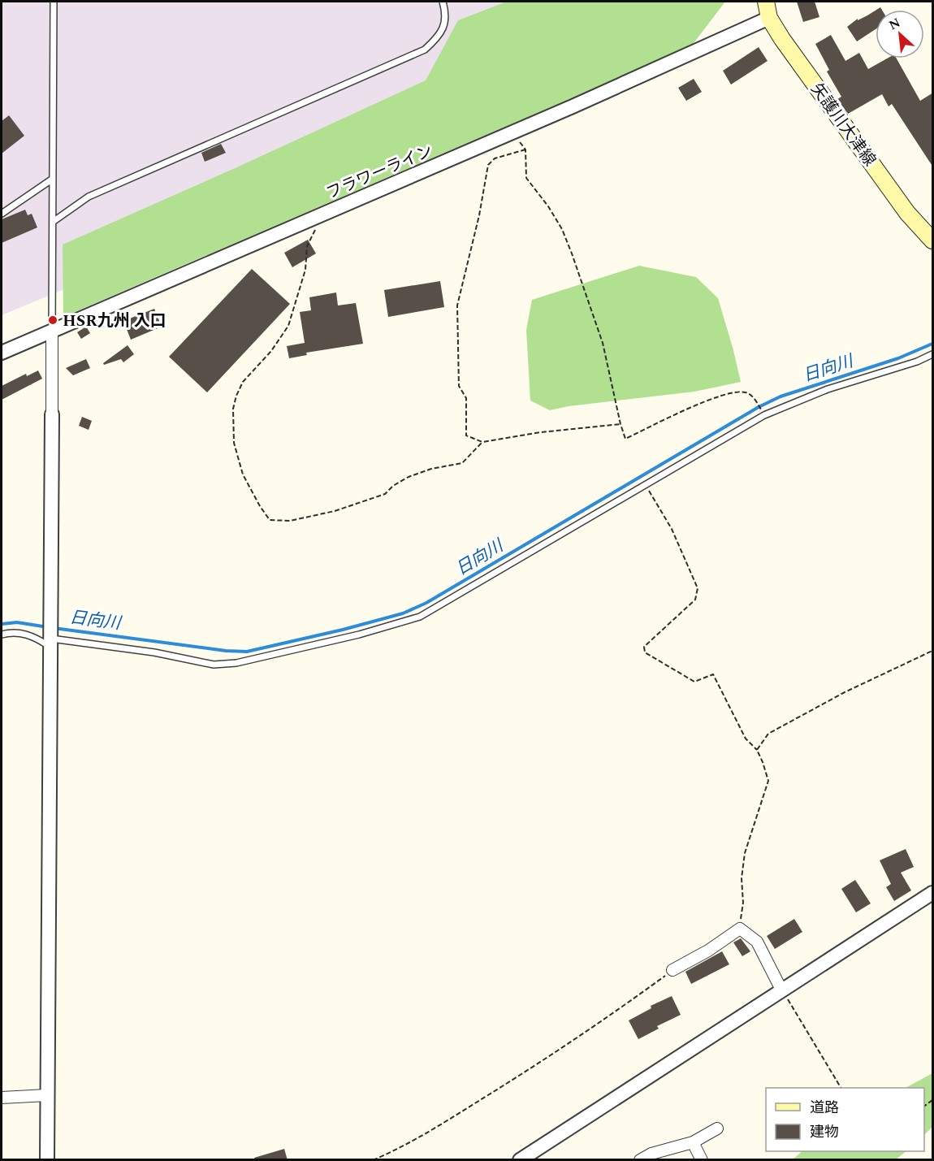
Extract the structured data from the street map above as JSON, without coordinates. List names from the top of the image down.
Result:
{
  "streets": {
    "main road": ["矢護川大津線"],
    "street": ["フラワーライン"]
  },
  "crossings": [
    ["矢護川大津線", "フラワーライン"]
  ],
  "water": ["日向川"],
  "places": ["HSR九州 入口"],
  "legend": ["道路", "建物"],
  "north": "top left"
}
